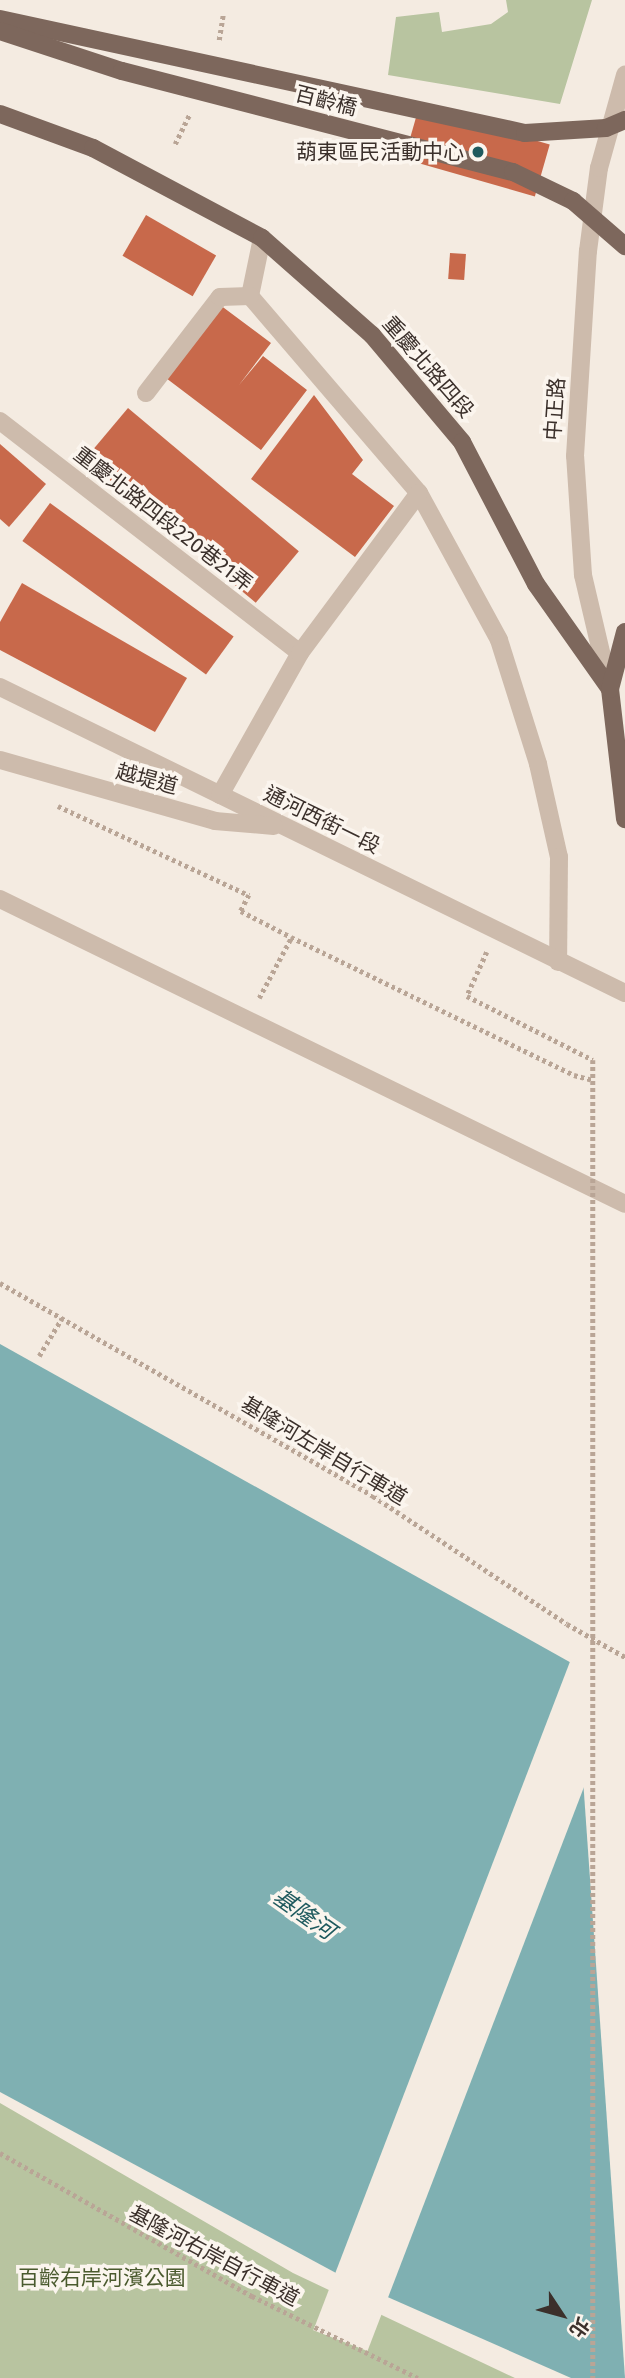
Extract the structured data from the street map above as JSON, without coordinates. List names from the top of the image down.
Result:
{
  "streets": {
    "main road": ["百齡橋", "重慶北路四段"],
    "street": [
      "中正路",
      "重慶北路四段220巷21弄",
      "越堤道",
      "通河西街一段"
    ],
    "path": ["基隆河左岸自行車道", "基隆河右岸自行車道"]
  },
  "crossings": [
    ["重慶北路四段", "中正路"],
    ["越堤道", "通河西街一段"]
  ],
  "water": ["基隆河"],
  "parks": ["百齡右岸河濱公園"],
  "places": ["葫東區民活動中心"],
  "north": "bottom right"
}
